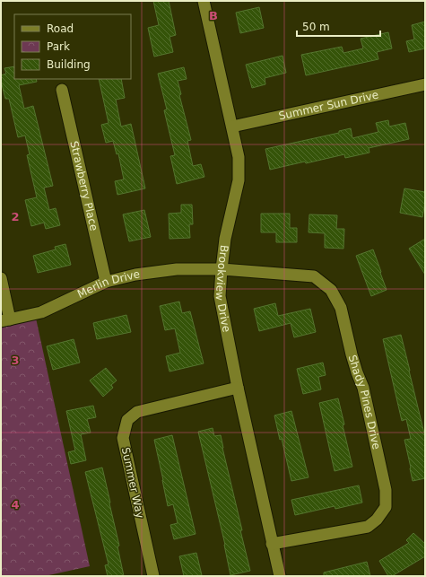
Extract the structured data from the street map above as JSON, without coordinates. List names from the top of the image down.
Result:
{
  "streets": {
    "street": [
      "Summer Sun Drive",
      "Strawberry Place",
      "Merlin Drive",
      "Brookview Drive",
      "Shady Pines Drive",
      "Summer Way"
    ]
  },
  "crossings": [
    ["Summer Sun Drive", "Brookview Drive"],
    ["Strawberry Place", "Merlin Drive"],
    ["Merlin Drive", "Brookview Drive"],
    ["Merlin Drive", "Shady Pines Drive"],
    ["Brookview Drive", "Shady Pines Drive"],
    ["Brookview Drive", "Summer Way"]
  ],
  "legend": ["Road", "Park", "Building"],
  "scale_bar": "50 m",
  "grid": {
    "columns": ["B"],
    "rows": ["2", "3", "4"]
  }
}
